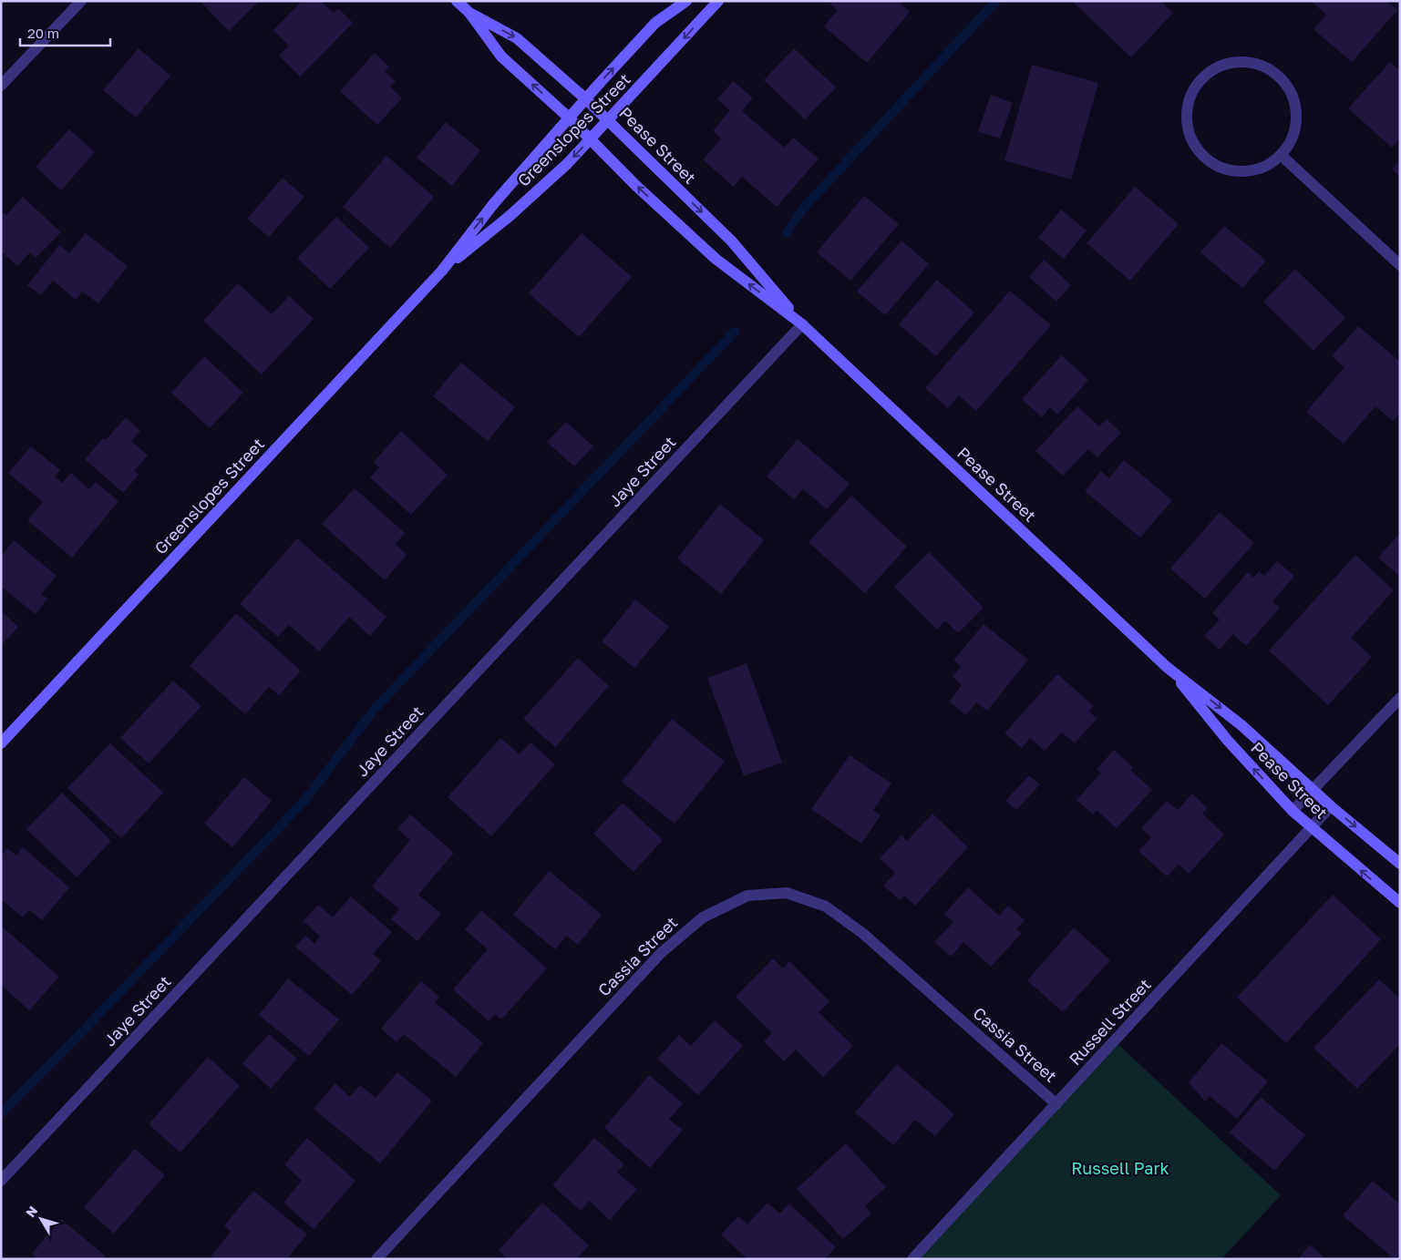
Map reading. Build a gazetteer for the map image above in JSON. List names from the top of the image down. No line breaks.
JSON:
{"streets":{"street":["Greenslopes Street","Pease Street","Jaye Street","Cassia Street","Russell Street"]},"crossings":[["Greenslopes Street","Pease Street"],["Pease Street","Jaye Street"],["Pease Street","Russell Street"],["Cassia Street","Russell Street"]],"parks":["Russell Park"],"scale_bar":"20 m","north":"top left"}
